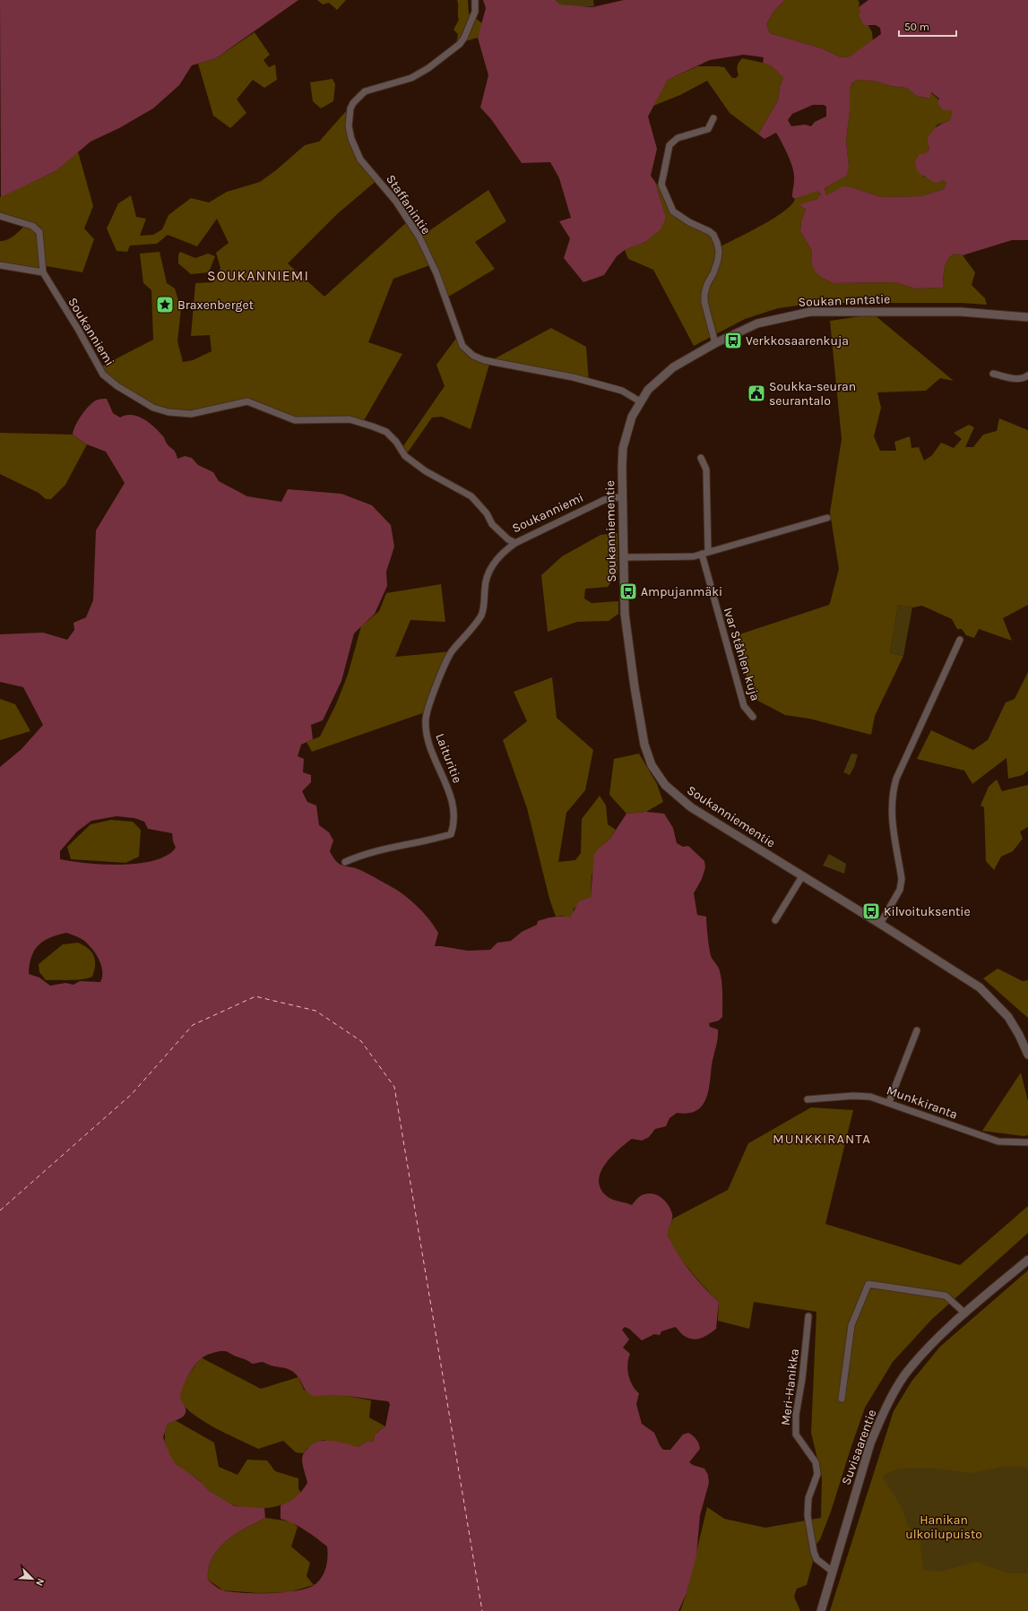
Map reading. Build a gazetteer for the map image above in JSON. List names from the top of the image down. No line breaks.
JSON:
{"streets":{"street":["Staffanintie","Soukan rantatie","Soukanniemi","Soukanniementie","Ivar Ståhlen kuja","Laituritie","Munkkiranta","Meri-Hanikka","Suvisaarentie"]},"crossings":[["Staffanintie","Soukan rantatie"],["Soukan rantatie","Soukanniementie"],["Soukanniemi","Soukanniementie"],["Soukanniemi","Laituritie"],["Meri-Hanikka","Suvisaarentie"]],"districts":["SOUKANNIEMI","MUNKKIRANTA"],"parks":["Hanikan ulkoilupuisto"],"places":{"place":["Braxenberget"],"bus stop":["Verkkosaarenkuja","Ampujanmäki","Kilvoituksentie"],"public building":["Soukka-seuran seurantalo"]},"scale_bar":"50 m","north":"bottom right"}
